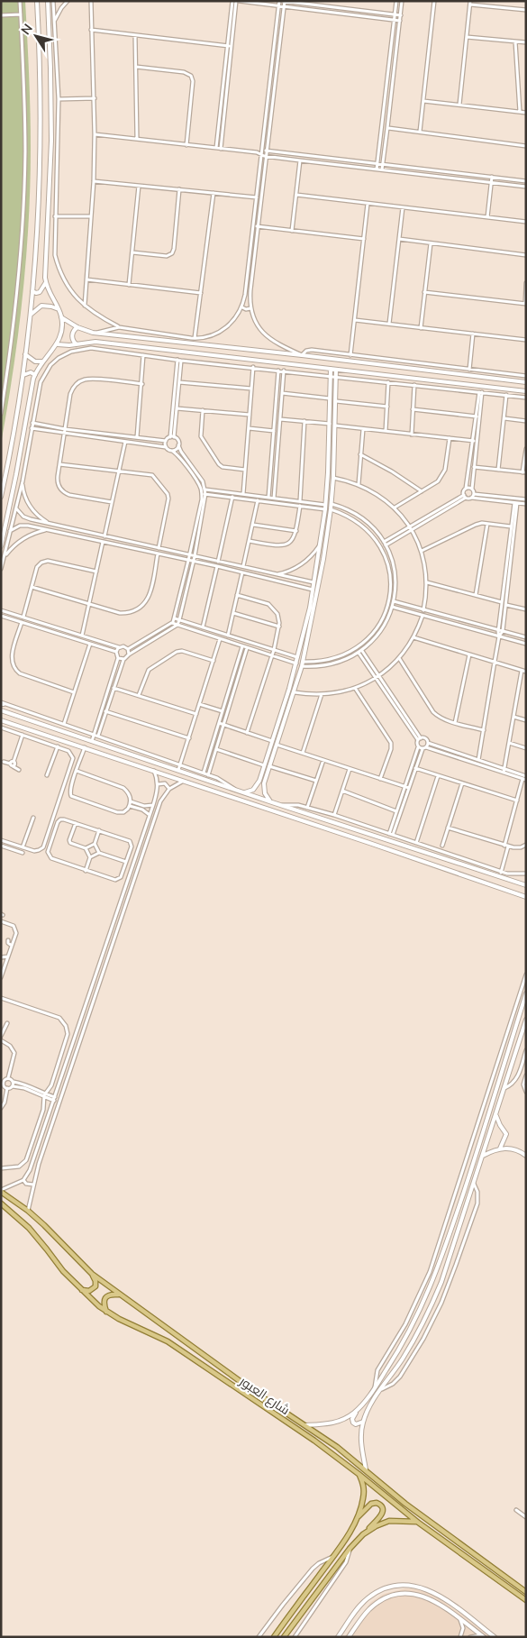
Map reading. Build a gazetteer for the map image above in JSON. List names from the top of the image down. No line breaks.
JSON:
{"streets":{"main road":["شارع العبور"]},"north":"top left"}
